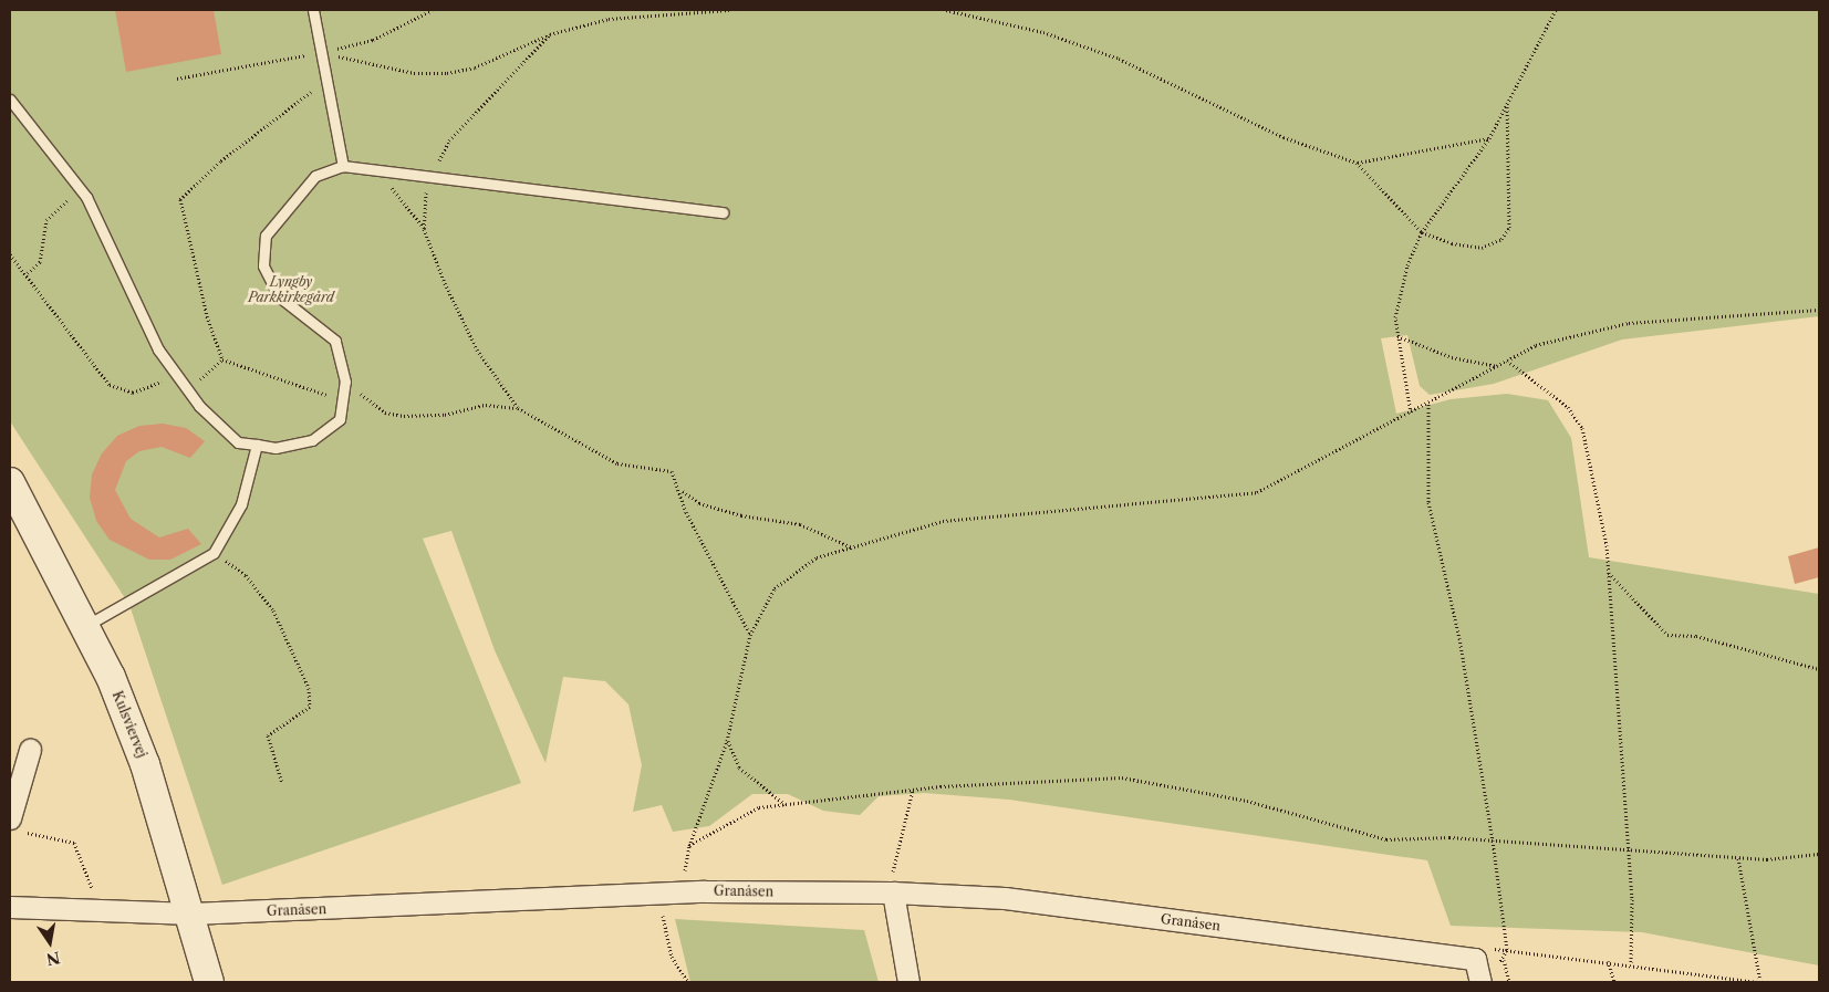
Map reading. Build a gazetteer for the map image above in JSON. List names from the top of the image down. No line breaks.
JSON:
{"streets":{"street":["Kulsviervej","Granåsen"]},"crossings":[["Kulsviervej","Granåsen"]],"parks":["Lyngby Parkkirkegård"],"north":"bottom"}
